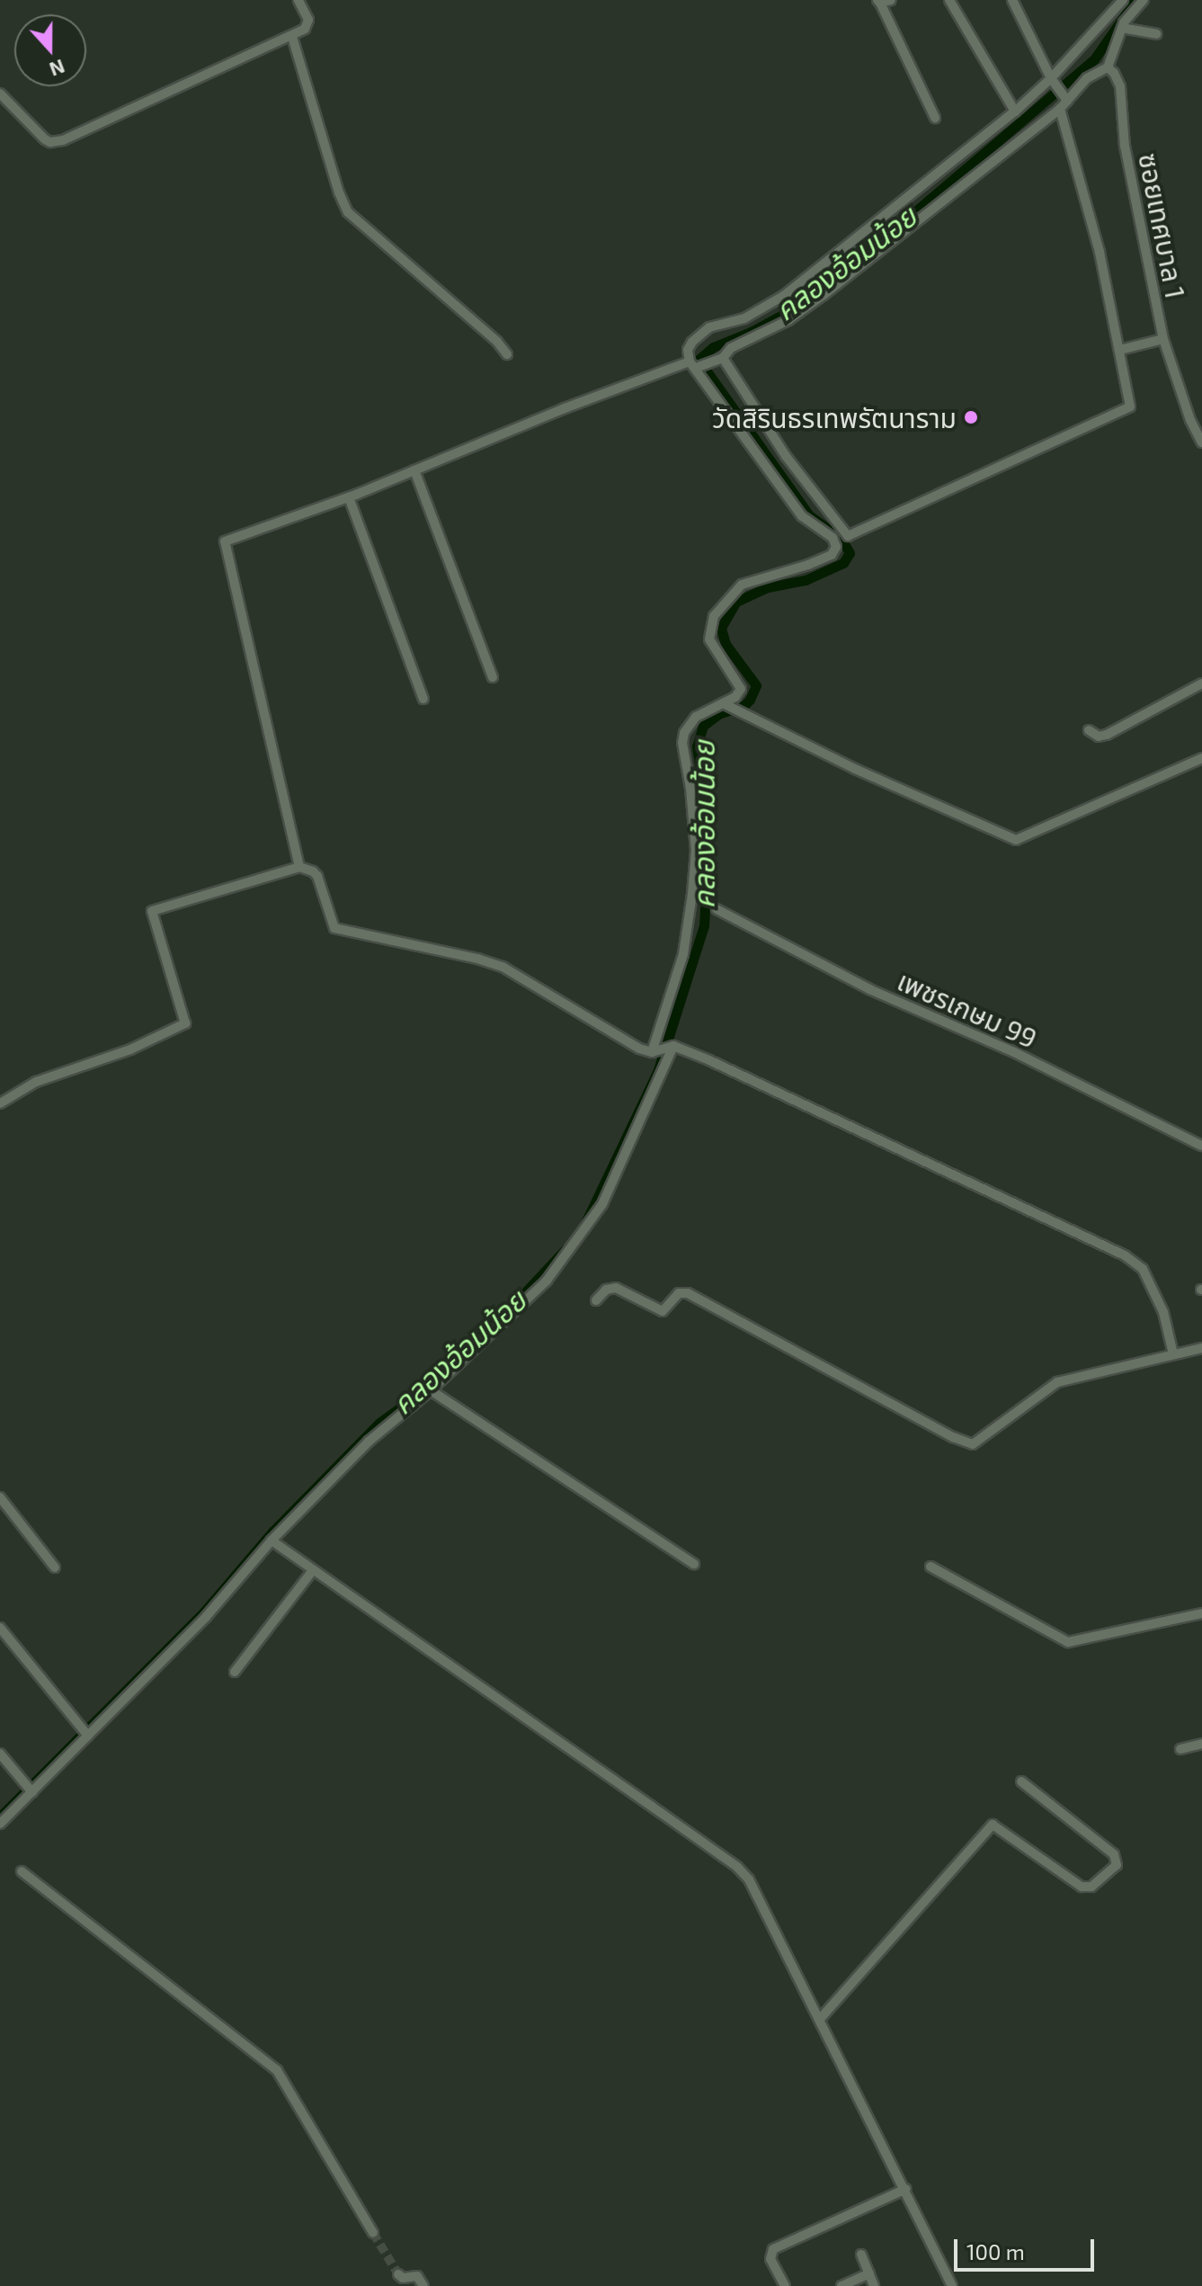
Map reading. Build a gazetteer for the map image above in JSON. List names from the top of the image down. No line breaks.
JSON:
{"streets":{"street":["ซอยเทศบาล 1","เพชรเกษม 99"]},"water":["คลองอ้อมน้อย"],"places":["วัดสิรินธรเทพรัตนาราม"],"scale_bar":"100 m","north":"bottom"}
